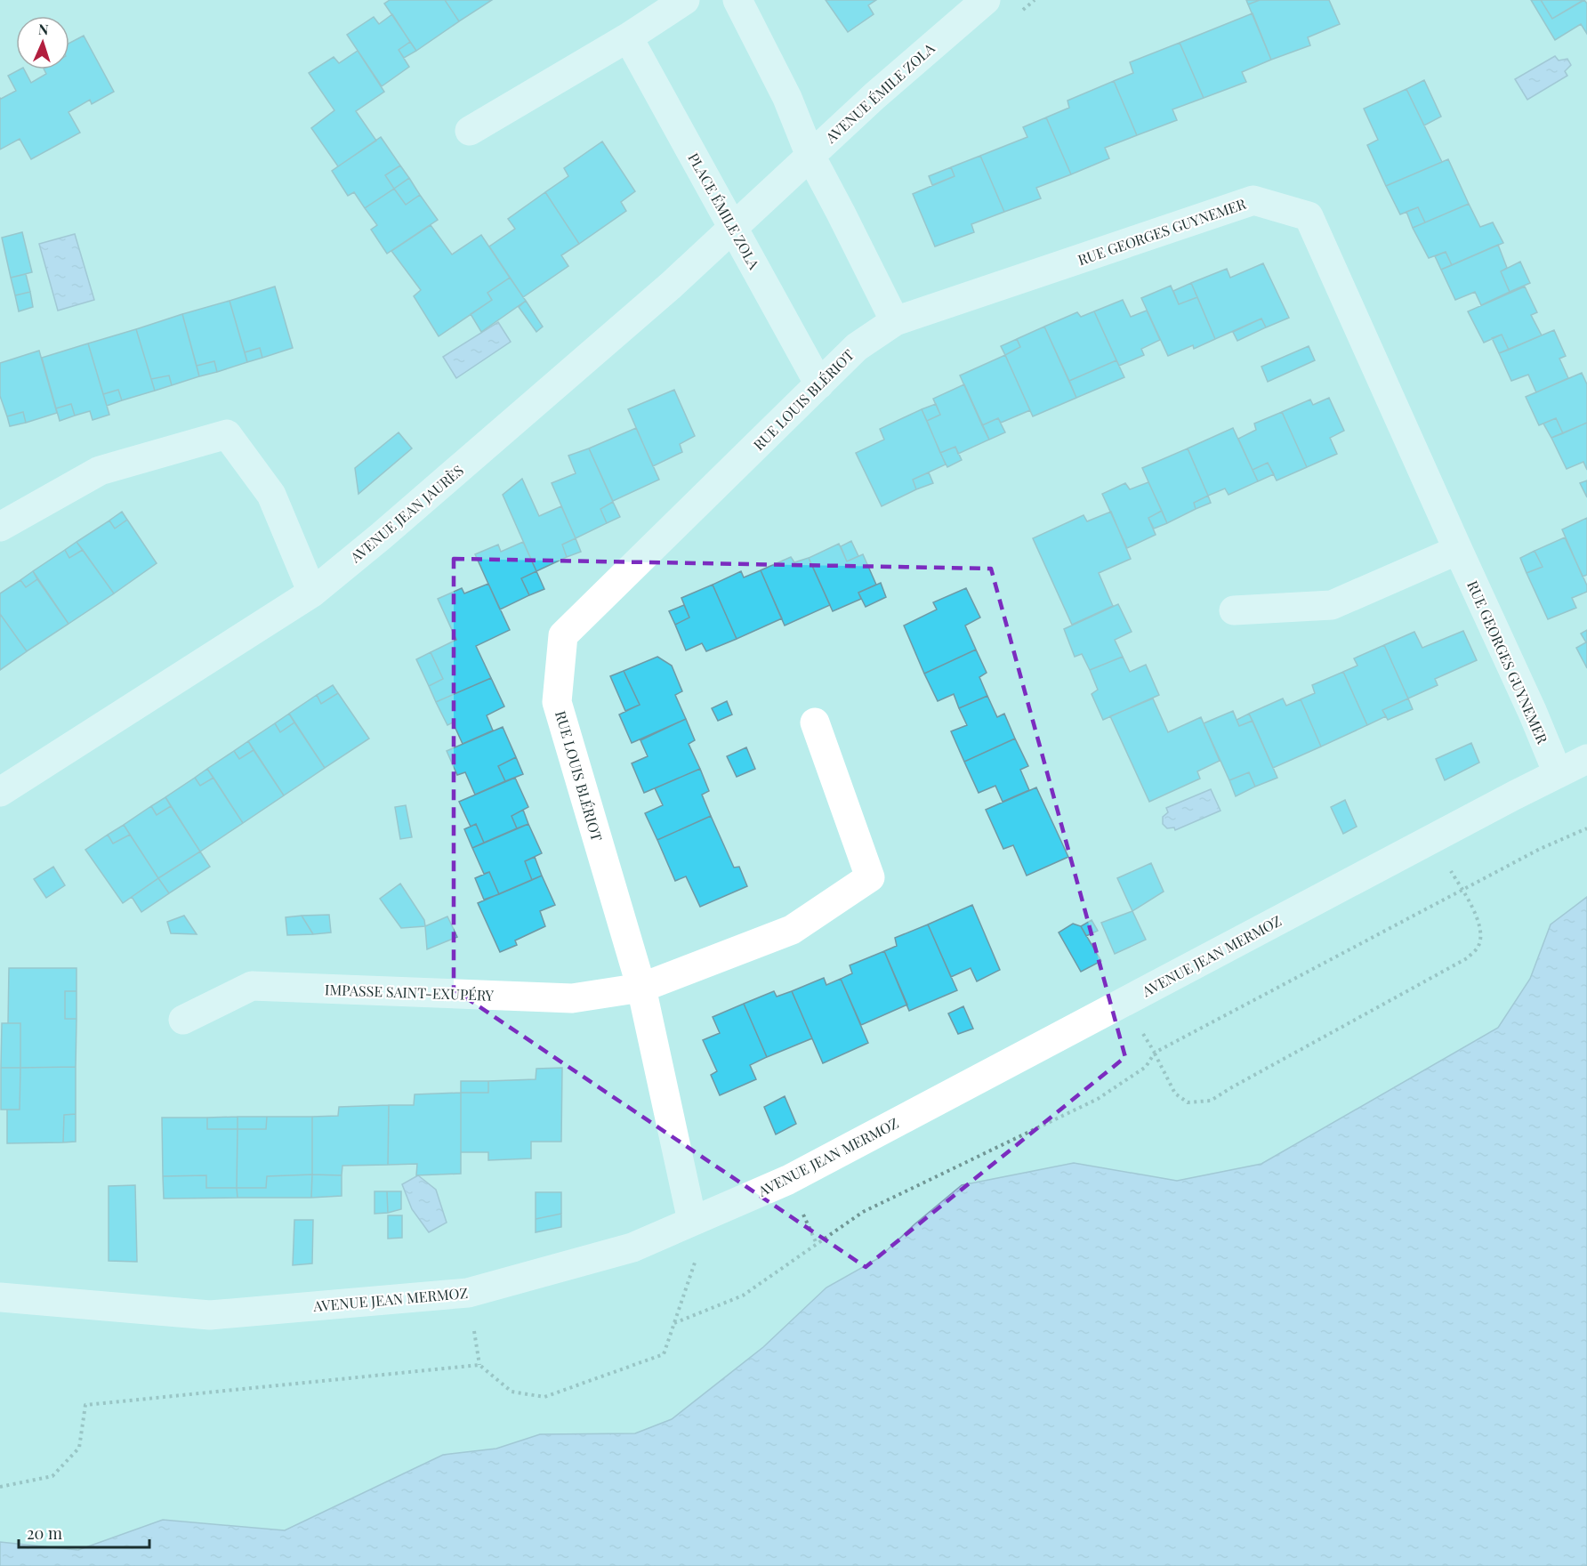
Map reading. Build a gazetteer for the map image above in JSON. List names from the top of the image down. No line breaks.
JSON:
{"streets":{"street":["AVENUE ÉMILE ZOLA","PLACE ÉMILE ZOLA","RUE GEORGES GUYNEMER","RUE LOUIS BLÉRIOT","AVENUE JEAN JAURÈS","AVENUE JEAN MERMOZ","IMPASSE SAINT-EXUPÉRY"]},"crossings":[["AVENUE ÉMILE ZOLA","AVENUE JEAN JAURÈS"],["PLACE ÉMILE ZOLA","RUE LOUIS BLÉRIOT"],["PLACE ÉMILE ZOLA","AVENUE JEAN JAURÈS"],["RUE GEORGES GUYNEMER","RUE LOUIS BLÉRIOT"],["RUE GEORGES GUYNEMER","AVENUE JEAN MERMOZ"],["RUE LOUIS BLÉRIOT","AVENUE JEAN MERMOZ"],["RUE LOUIS BLÉRIOT","IMPASSE SAINT-EXUPÉRY"]],"scale_bar":"20 m","north":"top"}
